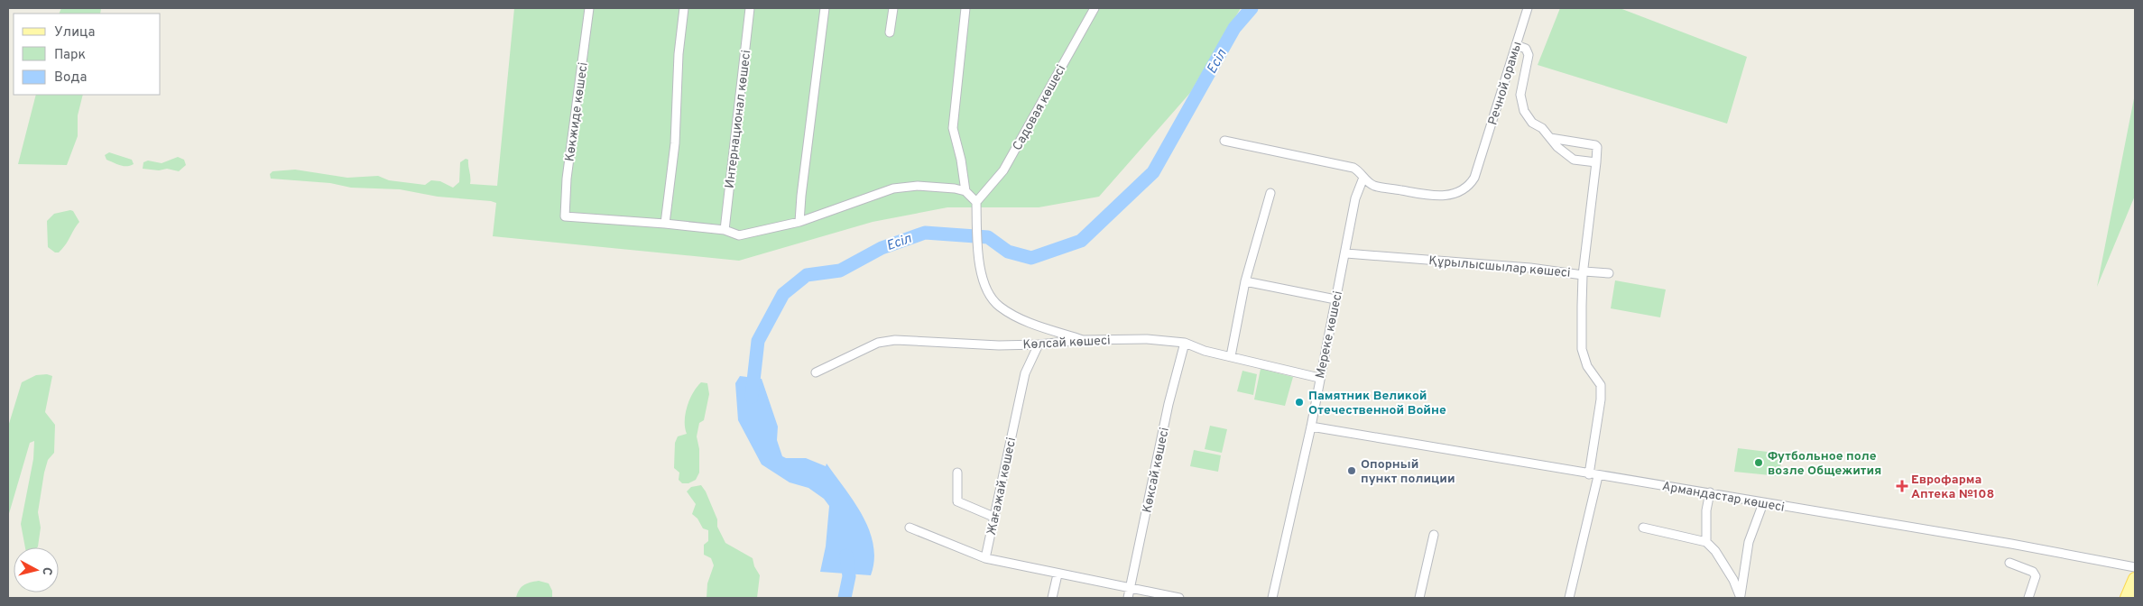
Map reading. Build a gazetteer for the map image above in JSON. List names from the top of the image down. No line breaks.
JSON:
{"streets":{"street":["Речной орамы","Садовая көшесі","Көкжиде көшесі","Интернационал көшесі","Құрылысшылар көшесі","Мереке көшесі","Көлсай көшесі","Көксай көшесі","Жағажай көшесі","Армандастар көшесі"]},"crossings":[["Речной орамы","Мереке көшесі"],["Құрылысшылар көшесі","Мереке көшесі"],["Құрылысшылар көшесі","Армандастар көшесі"],["Мереке көшесі","Көлсай көшесі"],["Мереке көшесі","Армандастар көшесі"],["Көлсай көшесі","Көксай көшесі"],["Көлсай көшесі","Жағажай көшесі"]],"water":["Есіл"],"places":{"other":["Памятник Великой Отечественной Войне","Футбольное поле возле Общежития","Опорный пункт полиции"],"health":["Еврофарма Аптека №108"]},"legend":["Улица","Парк","Вода"],"north":"right"}
